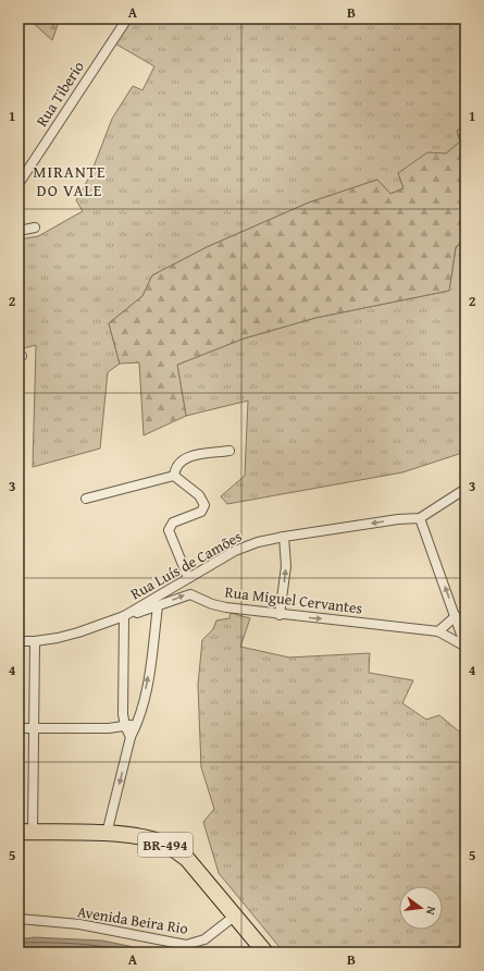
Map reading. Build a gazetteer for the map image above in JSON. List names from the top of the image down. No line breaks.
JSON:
{"streets":{"highway":["BR-494"],"street":["Rua Tiberio","Rua Luís de Camões","Rua Miguel Cervantes","Avenida Beira Rio"]},"crossings":[["Rua Luís de Camões","Rua Miguel Cervantes"],["BR-494","Avenida Beira Rio"]],"one_way":["Rua Miguel Cervantes"],"districts":["MIRANTE DO VALE"],"north":"right","grid":{"columns":["A","B"],"rows":["1","2","3","4","5"]}}
